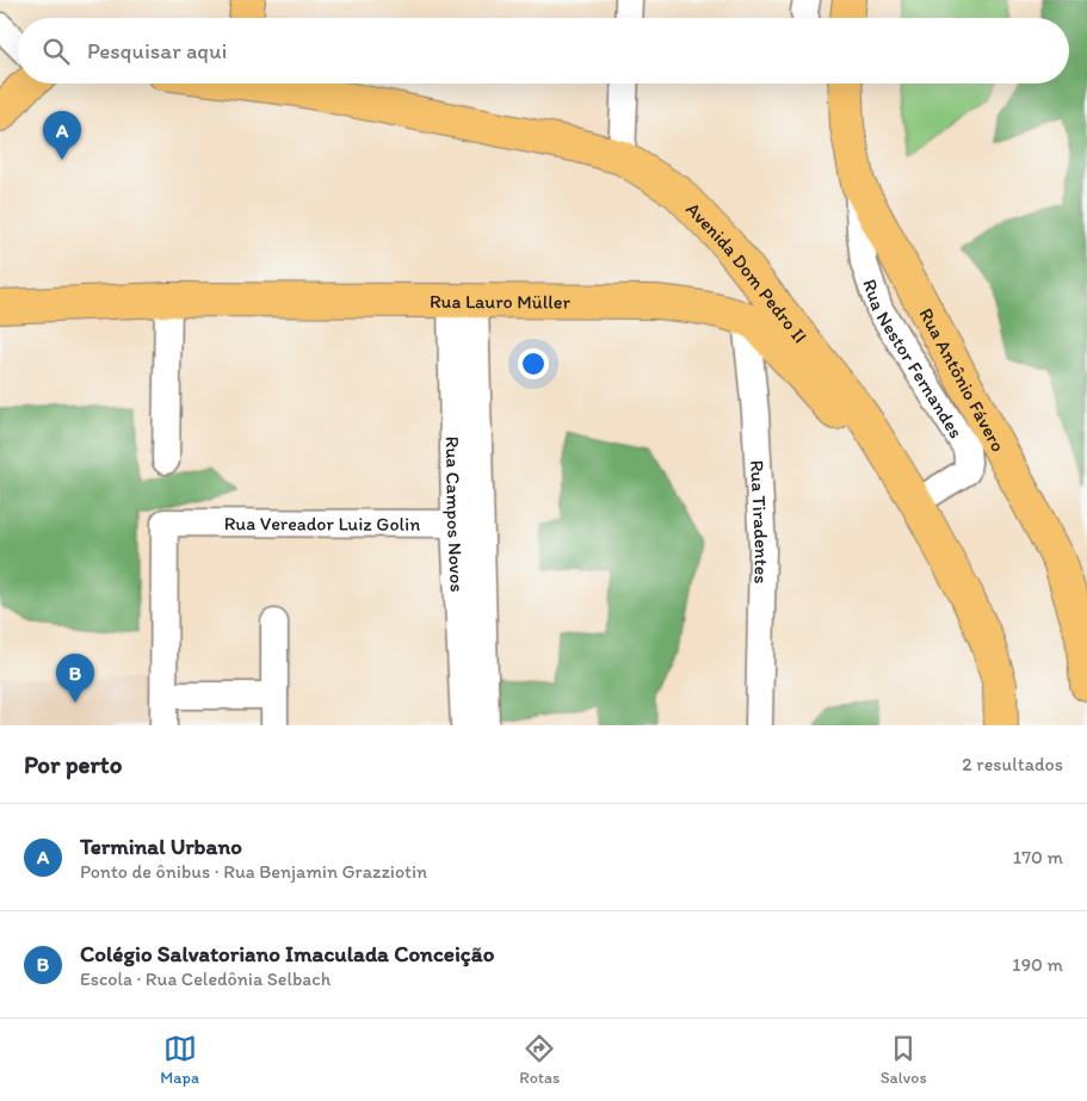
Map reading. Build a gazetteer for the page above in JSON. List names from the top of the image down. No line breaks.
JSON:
{"streets":{"main road":["Avenida Dom Pedro II","Rua Lauro Müller","Rua Antônio Fávero"],"street":["Rua Nestor Fernandes","Rua Campos Novos","Rua Tiradentes","Rua Vereador Luiz Golin"]},"crossings":[["Avenida Dom Pedro II","Rua Lauro Müller"],["Avenida Dom Pedro II","Rua Nestor Fernandes"],["Rua Lauro Müller","Rua Nestor Fernandes"],["Rua Lauro Müller","Rua Campos Novos"],["Rua Lauro Müller","Rua Tiradentes"],["Rua Nestor Fernandes","Rua Antônio Fávero"],["Rua Campos Novos","Rua Vereador Luiz Golin"]],"page":{"search":"Pesquisar aqui","pins":["A","B"],"heading":["Por perto","2 resultados"],"list":[{"mark":"A","name":"Terminal Urbano","note":"Ponto de ônibus · Rua Benjamin Grazziotin","value":"170 m"},{"mark":"B","name":"Colégio Salvatoriano Imaculada Conceição","note":"Escola · Rua Celedônia Selbach","value":"190 m"}],"nav":["Mapa","Rotas","Salvos"]}}
